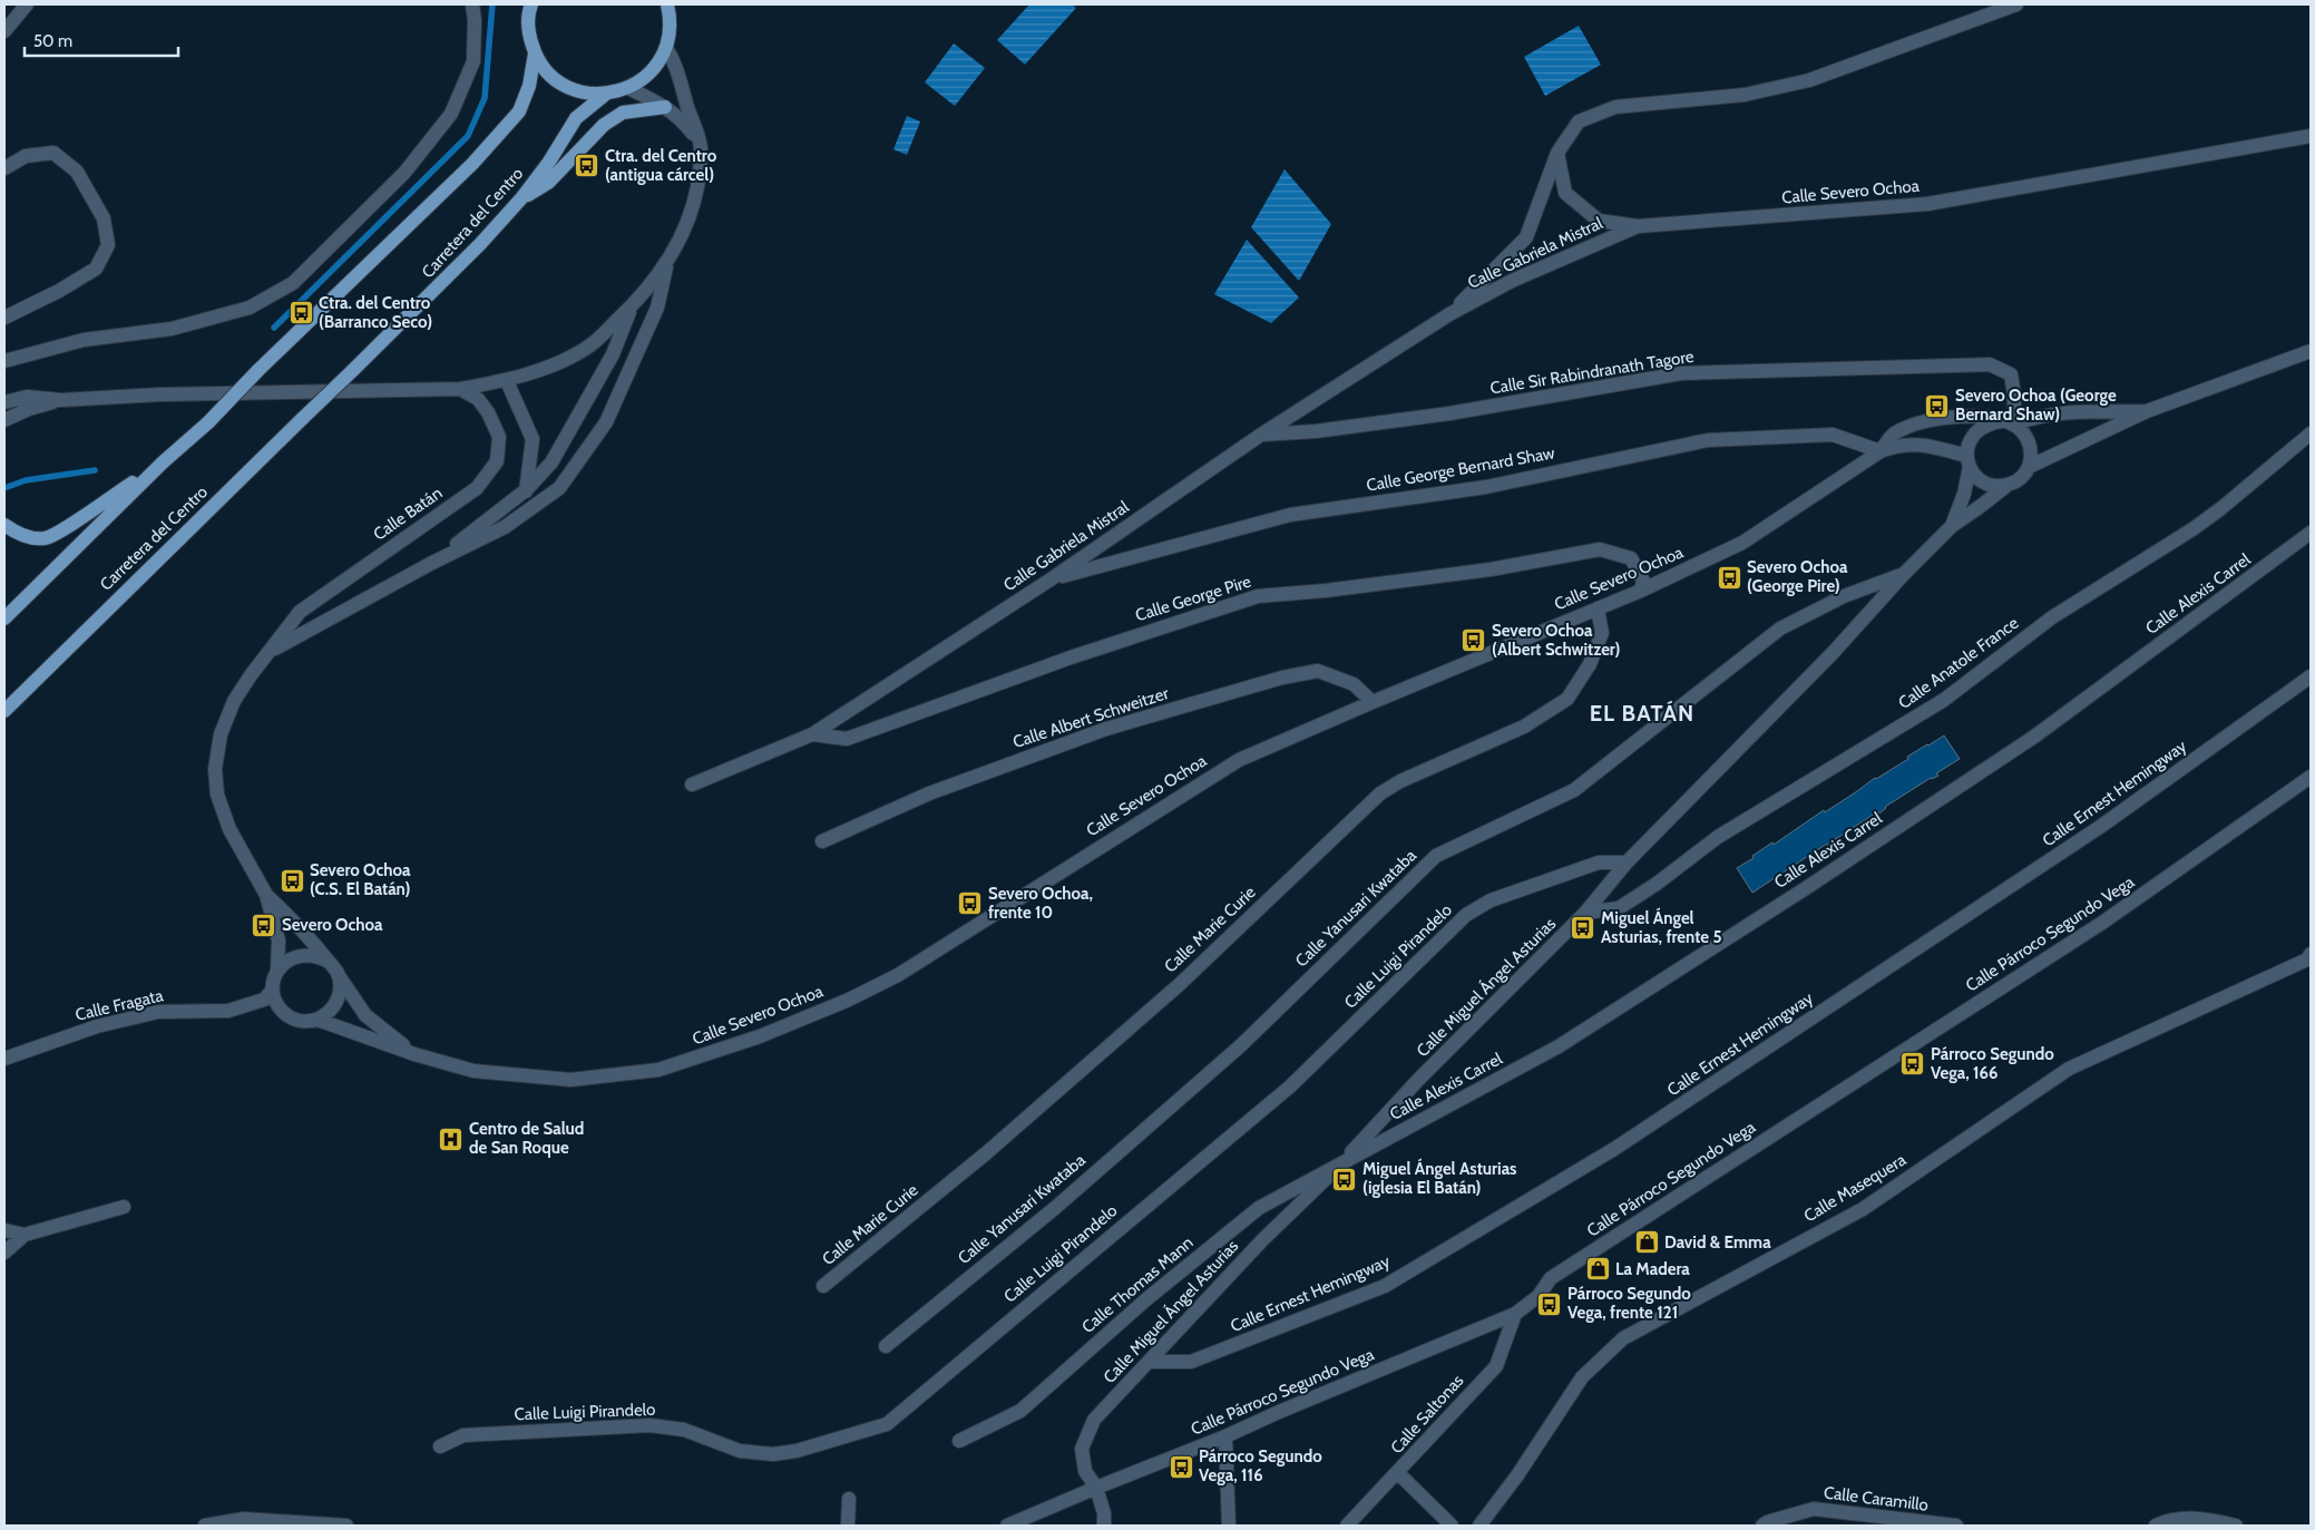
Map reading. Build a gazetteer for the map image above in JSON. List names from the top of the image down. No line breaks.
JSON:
{"streets":{"main road":["Carretera del Centro"],"street":["Calle Severo Ochoa","Calle Gabriela Mistral","Calle Sir Rabindranath Tagore","Calle George Bernard Shaw","Calle Batán","Calle Alexis Carrel","Calle George Pire","Calle Anatole France","Calle Albert Schweitzer","Calle Ernest Hemingway","Calle Yanusari Kwataba","Calle Marie Curie","Calle Párroco Segundo Vega","Calle Luigi Pirandelo","Calle Miguel Ángel Asturias","Calle Fragata","Calle Masequera","Calle Thomas Mann","Calle Saltonas","Calle Caramillo"]},"crossings":[["Calle Severo Ochoa","Calle Gabriela Mistral"],["Calle Severo Ochoa","Calle George Bernard Shaw"],["Calle Severo Ochoa","Calle Batán"],["Calle Severo Ochoa","Calle George Pire"],["Calle Severo Ochoa","Calle Albert Schweitzer"],["Calle Severo Ochoa","Calle Marie Curie"],["Calle Severo Ochoa","Calle Fragata"],["Calle Gabriela Mistral","Calle Sir Rabindranath Tagore"],["Calle Gabriela Mistral","Calle George Bernard Shaw"],["Calle Gabriela Mistral","Calle George Pire"],["Calle Sir Rabindranath Tagore","Calle Miguel Ángel Asturias"],["Calle Batán","Calle Fragata"],["Calle Alexis Carrel","Calle Miguel Ángel Asturias"],["Calle Alexis Carrel","Calle Thomas Mann"],["Calle Anatole France","Calle Miguel Ángel Asturias"],["Calle Ernest Hemingway","Calle Miguel Ángel Asturias"],["Calle Yanusari Kwataba","Calle Miguel Ángel Asturias"],["Calle Párroco Segundo Vega","Calle Miguel Ángel Asturias"],["Calle Párroco Segundo Vega","Calle Saltonas"],["Calle Luigi Pirandelo","Calle Miguel Ángel Asturias"],["Calle Miguel Ángel Asturias","Calle Thomas Mann"]],"districts":["EL BATÁN"],"places":{"bus stop":["Ctra. del Centro (antigua cárcel)","Ctra. del Centro (Barranco Seco)","Severo Ochoa (George Bernard Shaw)","Severo Ochoa (George Pire)","Severo Ochoa (Albert Schwitzer)","Severo Ochoa (C.S. El Batán)","Severo Ochoa, frente 10","Severo Ochoa","Miguel Ángel Asturias, frente 5","Párroco Segundo Vega, 166","Miguel Ángel Asturias (iglesia El Batán)","Párroco Segundo Vega, frente 121","Párroco Segundo Vega, 116"],"hospital":["Centro de Salud de San Roque"],"shop":["David & Emma","La Madera"]},"scale_bar":"50 m"}
